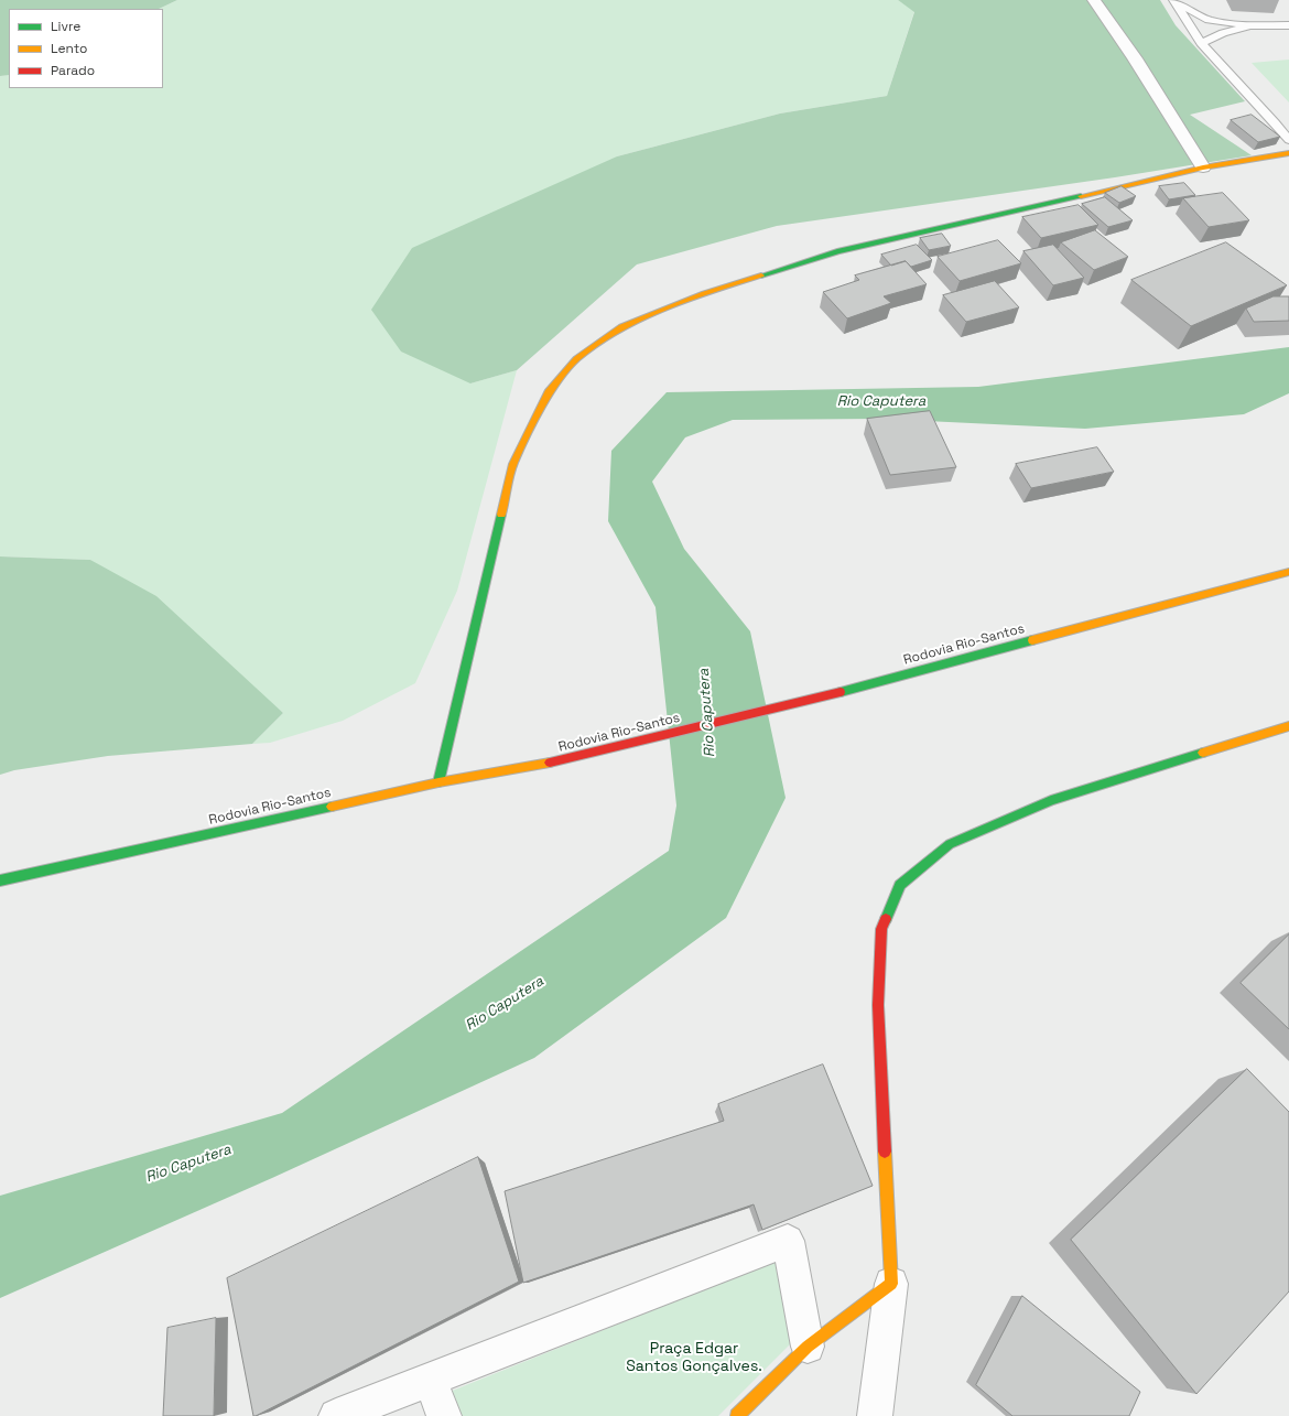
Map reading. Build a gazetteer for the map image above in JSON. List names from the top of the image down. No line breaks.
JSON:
{"streets":{"main road":["Rodovia Rio-Santos"]},"water":["Rio Caputera"],"parks":["Praça Edgar Santos Gonçalves."],"legend":["Livre","Lento","Parado"]}
